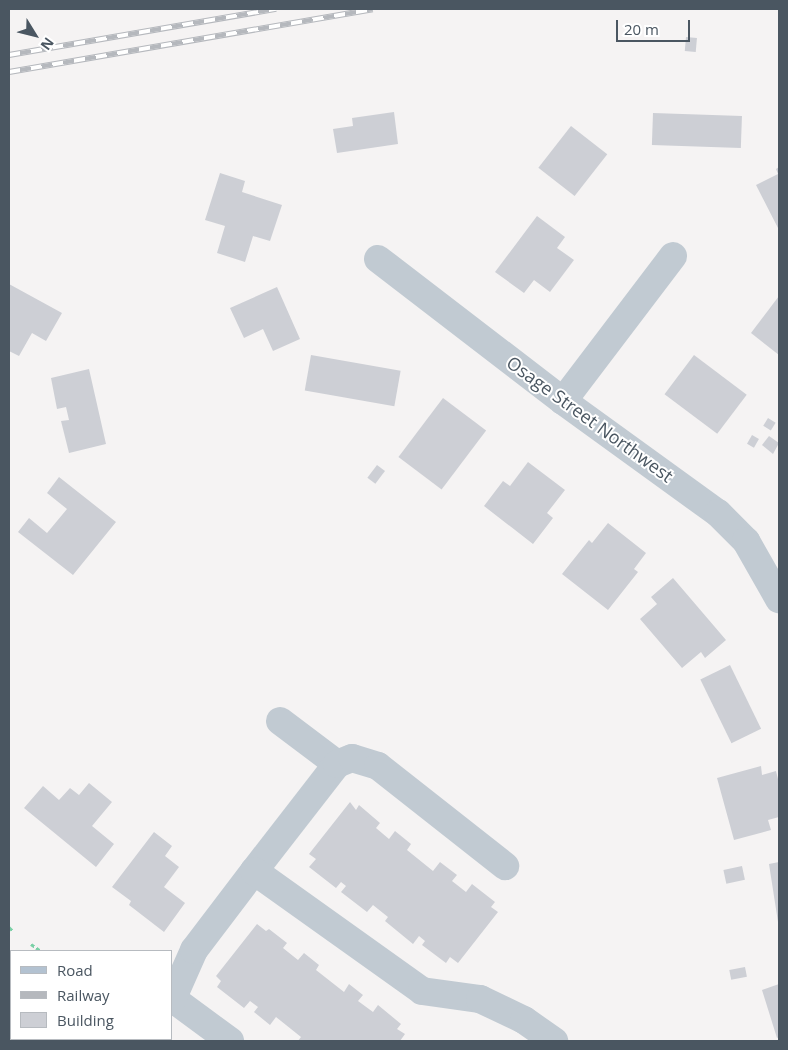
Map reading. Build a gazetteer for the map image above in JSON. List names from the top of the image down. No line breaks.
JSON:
{"streets":{"street":["Osage Street Northwest"]},"legend":["Road","Railway","Building"],"scale_bar":"20 m","north":"bottom right"}
